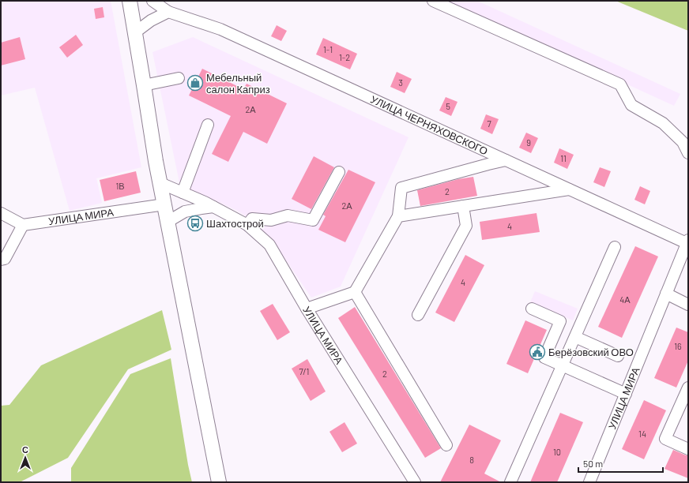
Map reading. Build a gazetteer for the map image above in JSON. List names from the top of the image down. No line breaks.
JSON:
{"streets":{"street":["УЛИЦА ЧЕРНЯХОВСКОГО","УЛИЦА МИРА"]},"crossings":[["УЛИЦА ЧЕРНЯХОВСКОГО","УЛИЦА МИРА"]],"places":{"shop":["Мебельный салон Каприз"],"bus stop":["Шахтострой"],"public building":["Берёзовский ОВО"]},"house_numbers":["1-1","1-2","3","5","2А","7","9","11","1В","2","2А","4","4","4А","16","7/1","2","14","10","8"],"scale_bar":"50 m","north":"top"}
